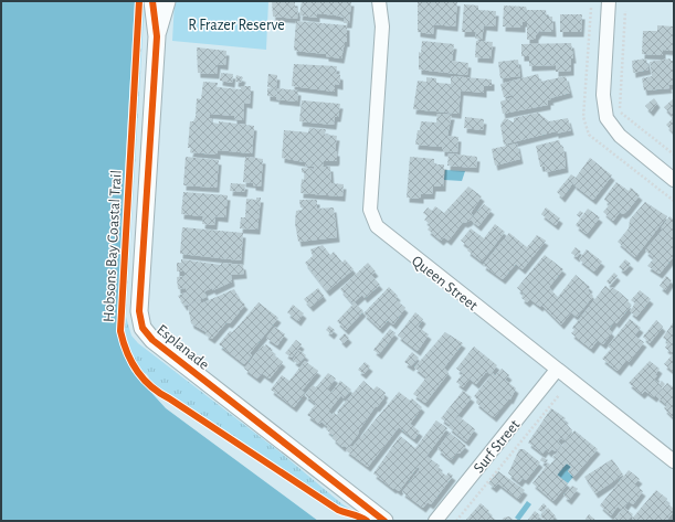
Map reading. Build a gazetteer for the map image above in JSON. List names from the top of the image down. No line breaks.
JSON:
{"streets":{"street":["Queen Street","Esplanade","Surf Street"],"cycle path":["Hobsons Bay Coastal Trail"]},"crossings":[["Queen Street","Surf Street"]],"parks":["R Frazer Reserve"]}
